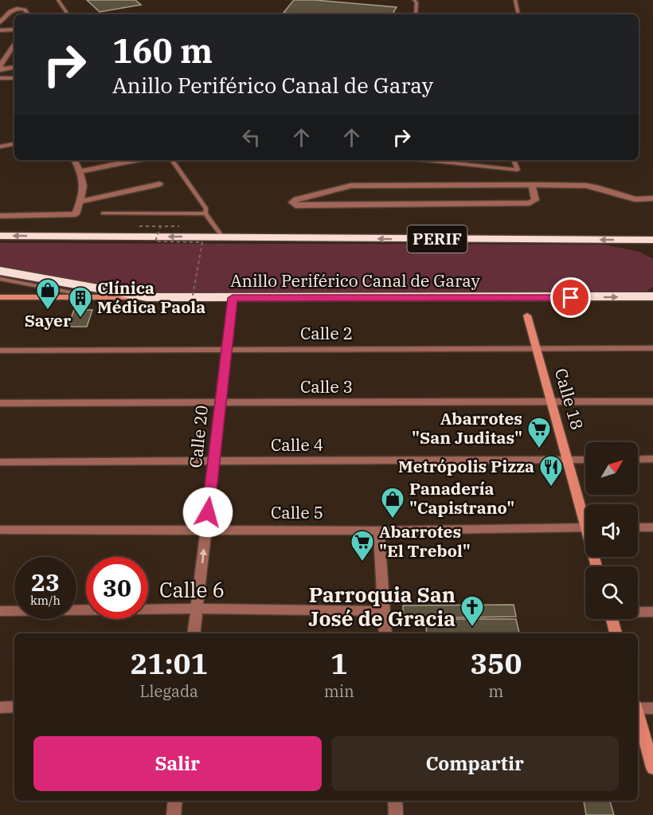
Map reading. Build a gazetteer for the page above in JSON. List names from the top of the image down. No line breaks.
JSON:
{"streets":{"highway":["PERIF","Anillo Periférico Canal de Garay"],"street":["Calle 2","Calle 3","Calle 18","Calle 20","Calle 4","Calle 5","Calle 6"]},"crossings":[["Anillo Periférico Canal de Garay","Calle 20"],["Calle 2","Calle 18"],["Calle 2","Calle 20"],["Calle 3","Calle 18"],["Calle 3","Calle 20"],["Calle 18","Calle 4"],["Calle 20","Calle 4"],["Calle 20","Calle 5"],["Calle 20","Calle 6"]],"one_way":["Anillo Periférico Canal de Garay"],"places":{"shop":["Sayer","Panadería \"Capistrano\""],"building":["Clínica Médica Paola"],"supermarket":["Abarrotes \"San Juditas\"","Abarrotes \"El Trebol\""],"restaurant":["Metrópolis Pizza"],"church":["Parroquia San José de Gracia"]},"north":"top right","page":{"turn":["160 m","Anillo Periférico Canal de Garay"],"speed":"23 km/h","limit":"30","eta":["21:01","Llegada","1","min","350","m"],"buttons":["Salir","Compartir"]}}
